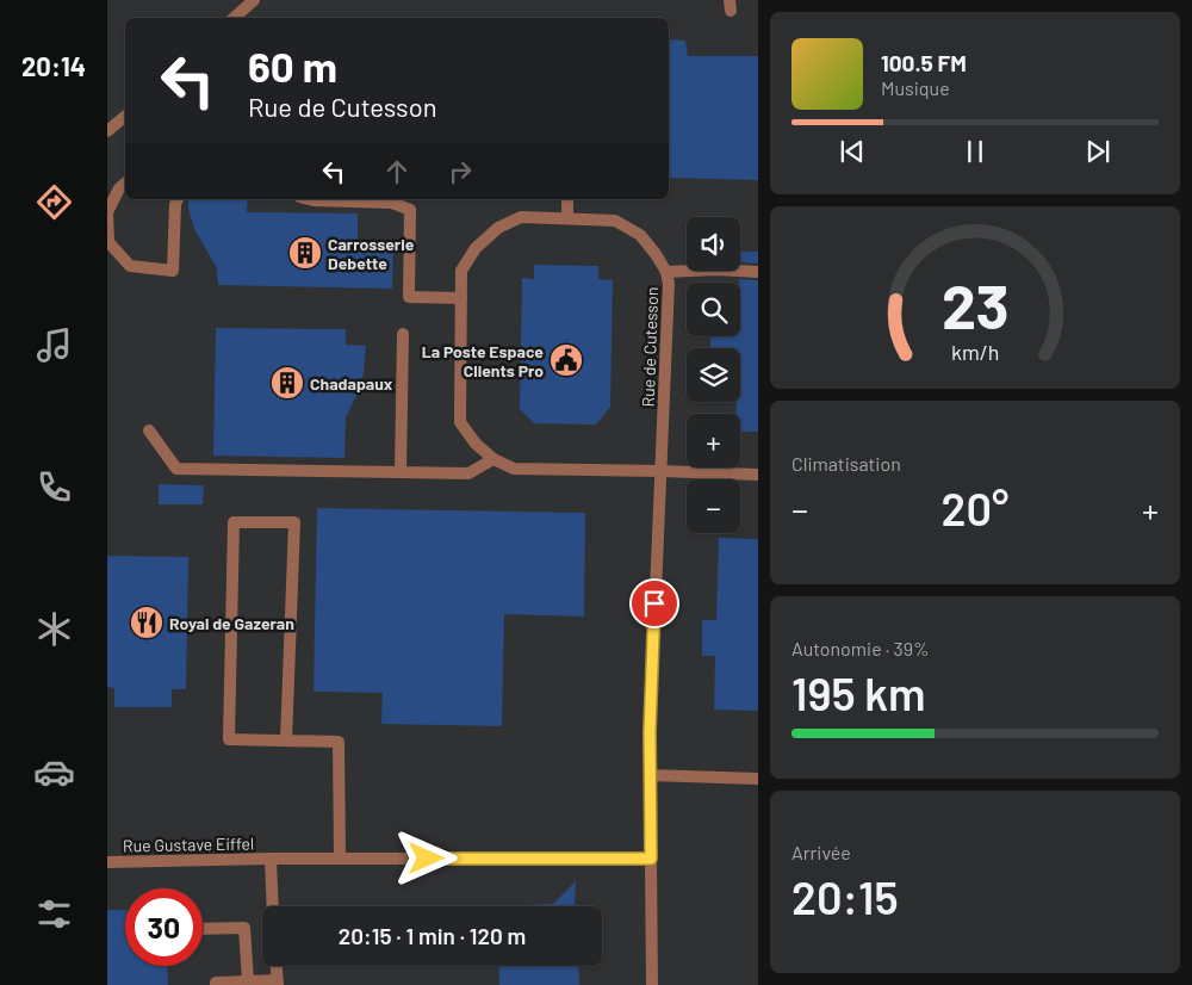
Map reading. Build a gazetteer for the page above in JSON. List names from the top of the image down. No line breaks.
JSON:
{"streets":{"street":["Rue de Cutesson","Rue Gustave Eiffel"]},"crossings":[["Rue de Cutesson","Rue Gustave Eiffel"]],"places":{"building":["Carrosserie Debette","Chadapaux"],"public building":["La Poste Espace Clients Pro"],"restaurant":["Royal de Gazeran"]},"page":{"tabs":"20:14","turn":["60 m","Rue de Cutesson"],"song":["100.5 FM","Musique"],"map_buttons":["+","−"],"tile":["Climatisation",["Autonomie · 39%","195 km"],["Arrivée","20:15"]],"heat":["−","20°","+"],"limit":"30","trip":"20:15 · 1 min · 120 m","gauge":["23","km/h"]}}
